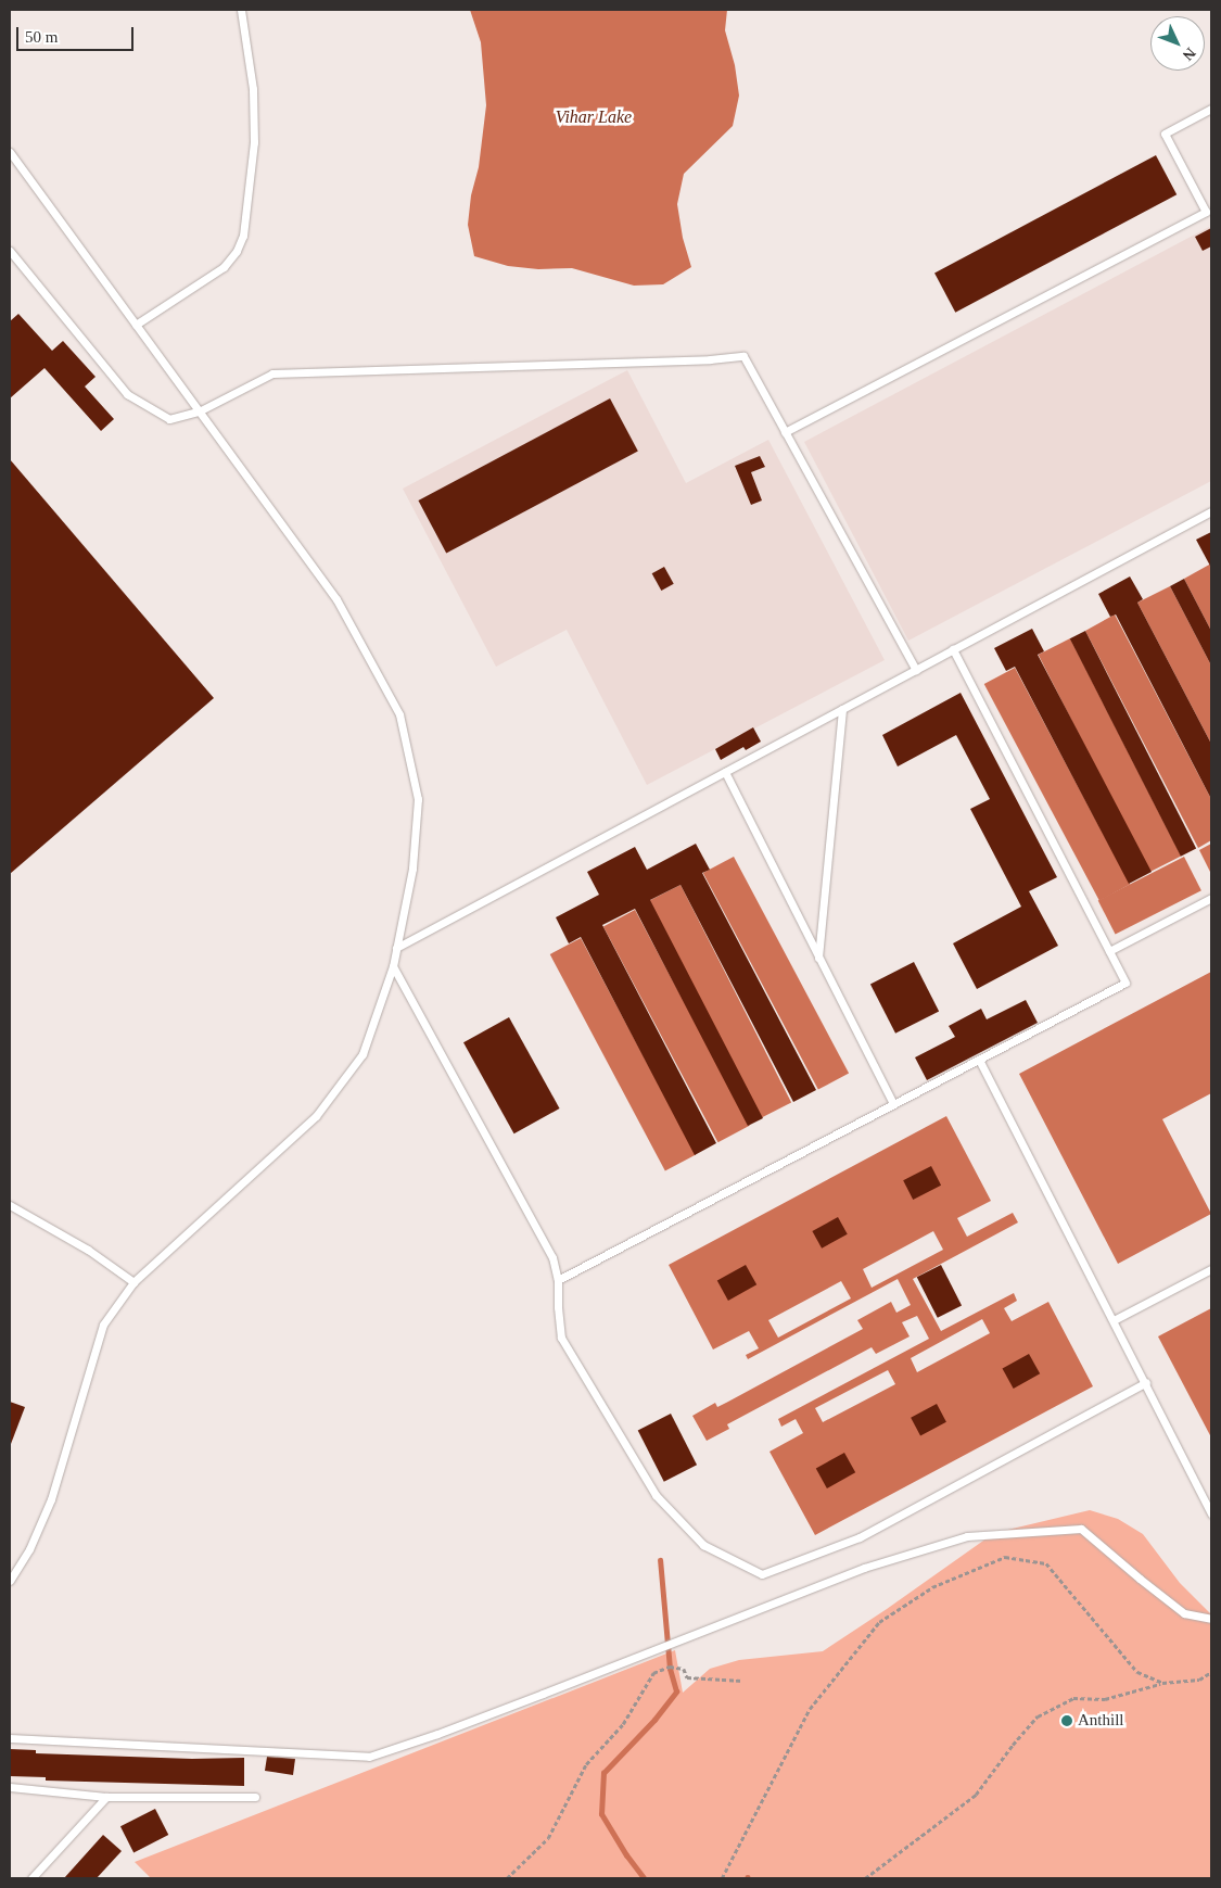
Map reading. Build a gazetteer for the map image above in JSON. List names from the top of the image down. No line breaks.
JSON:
{"water":["Vihar Lake"],"places":["Anthill"],"scale_bar":"50 m","north":"bottom right"}
